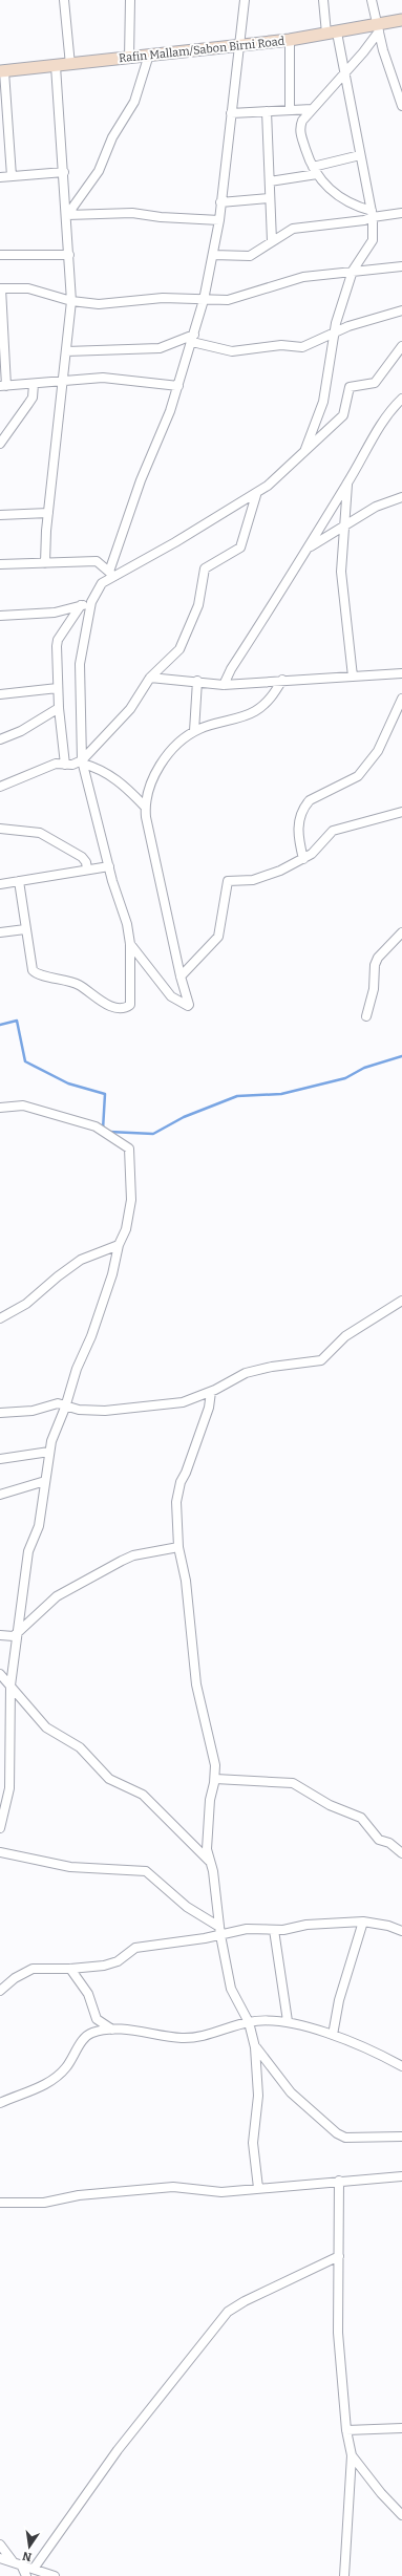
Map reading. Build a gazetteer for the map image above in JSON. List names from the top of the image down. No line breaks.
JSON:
{"streets":{"street":["Rafin Mallam/Sabon Birni Road"]},"north":"bottom"}
